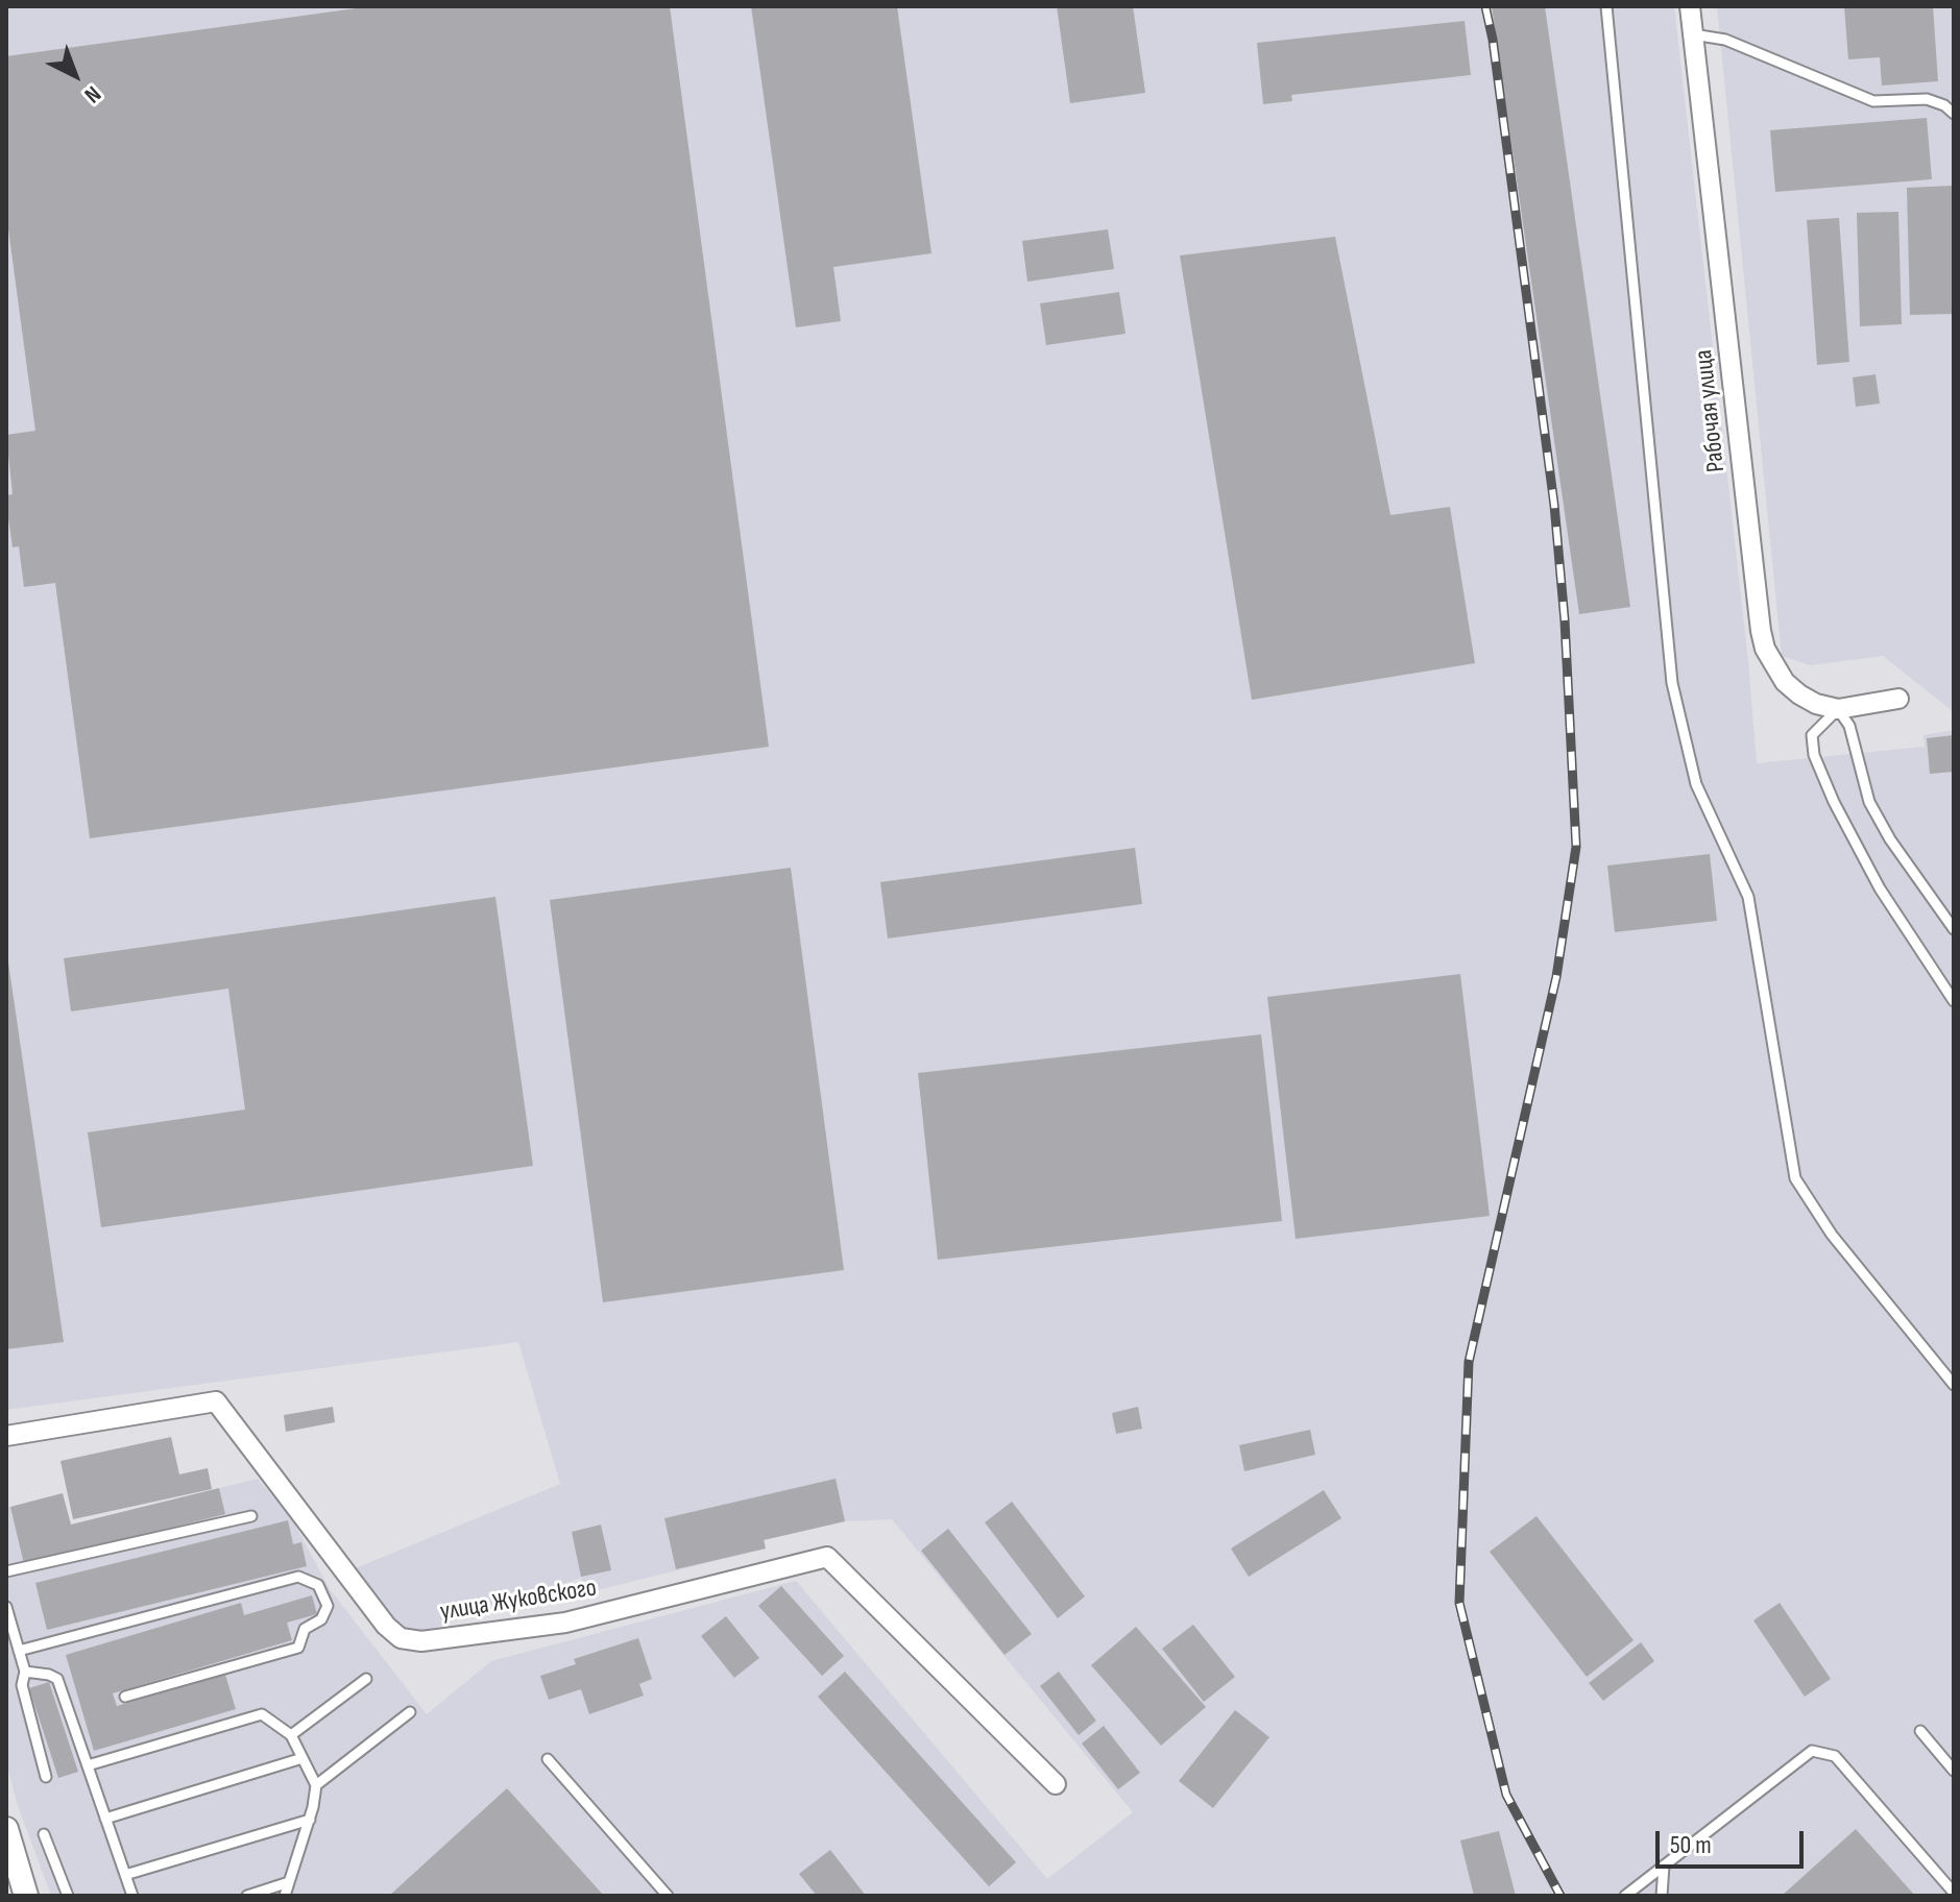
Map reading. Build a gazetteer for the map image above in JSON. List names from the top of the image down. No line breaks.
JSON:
{"streets":{"street":["Рабочая улица","улица Жуковского"]},"scale_bar":"50 m","north":"bottom right"}
